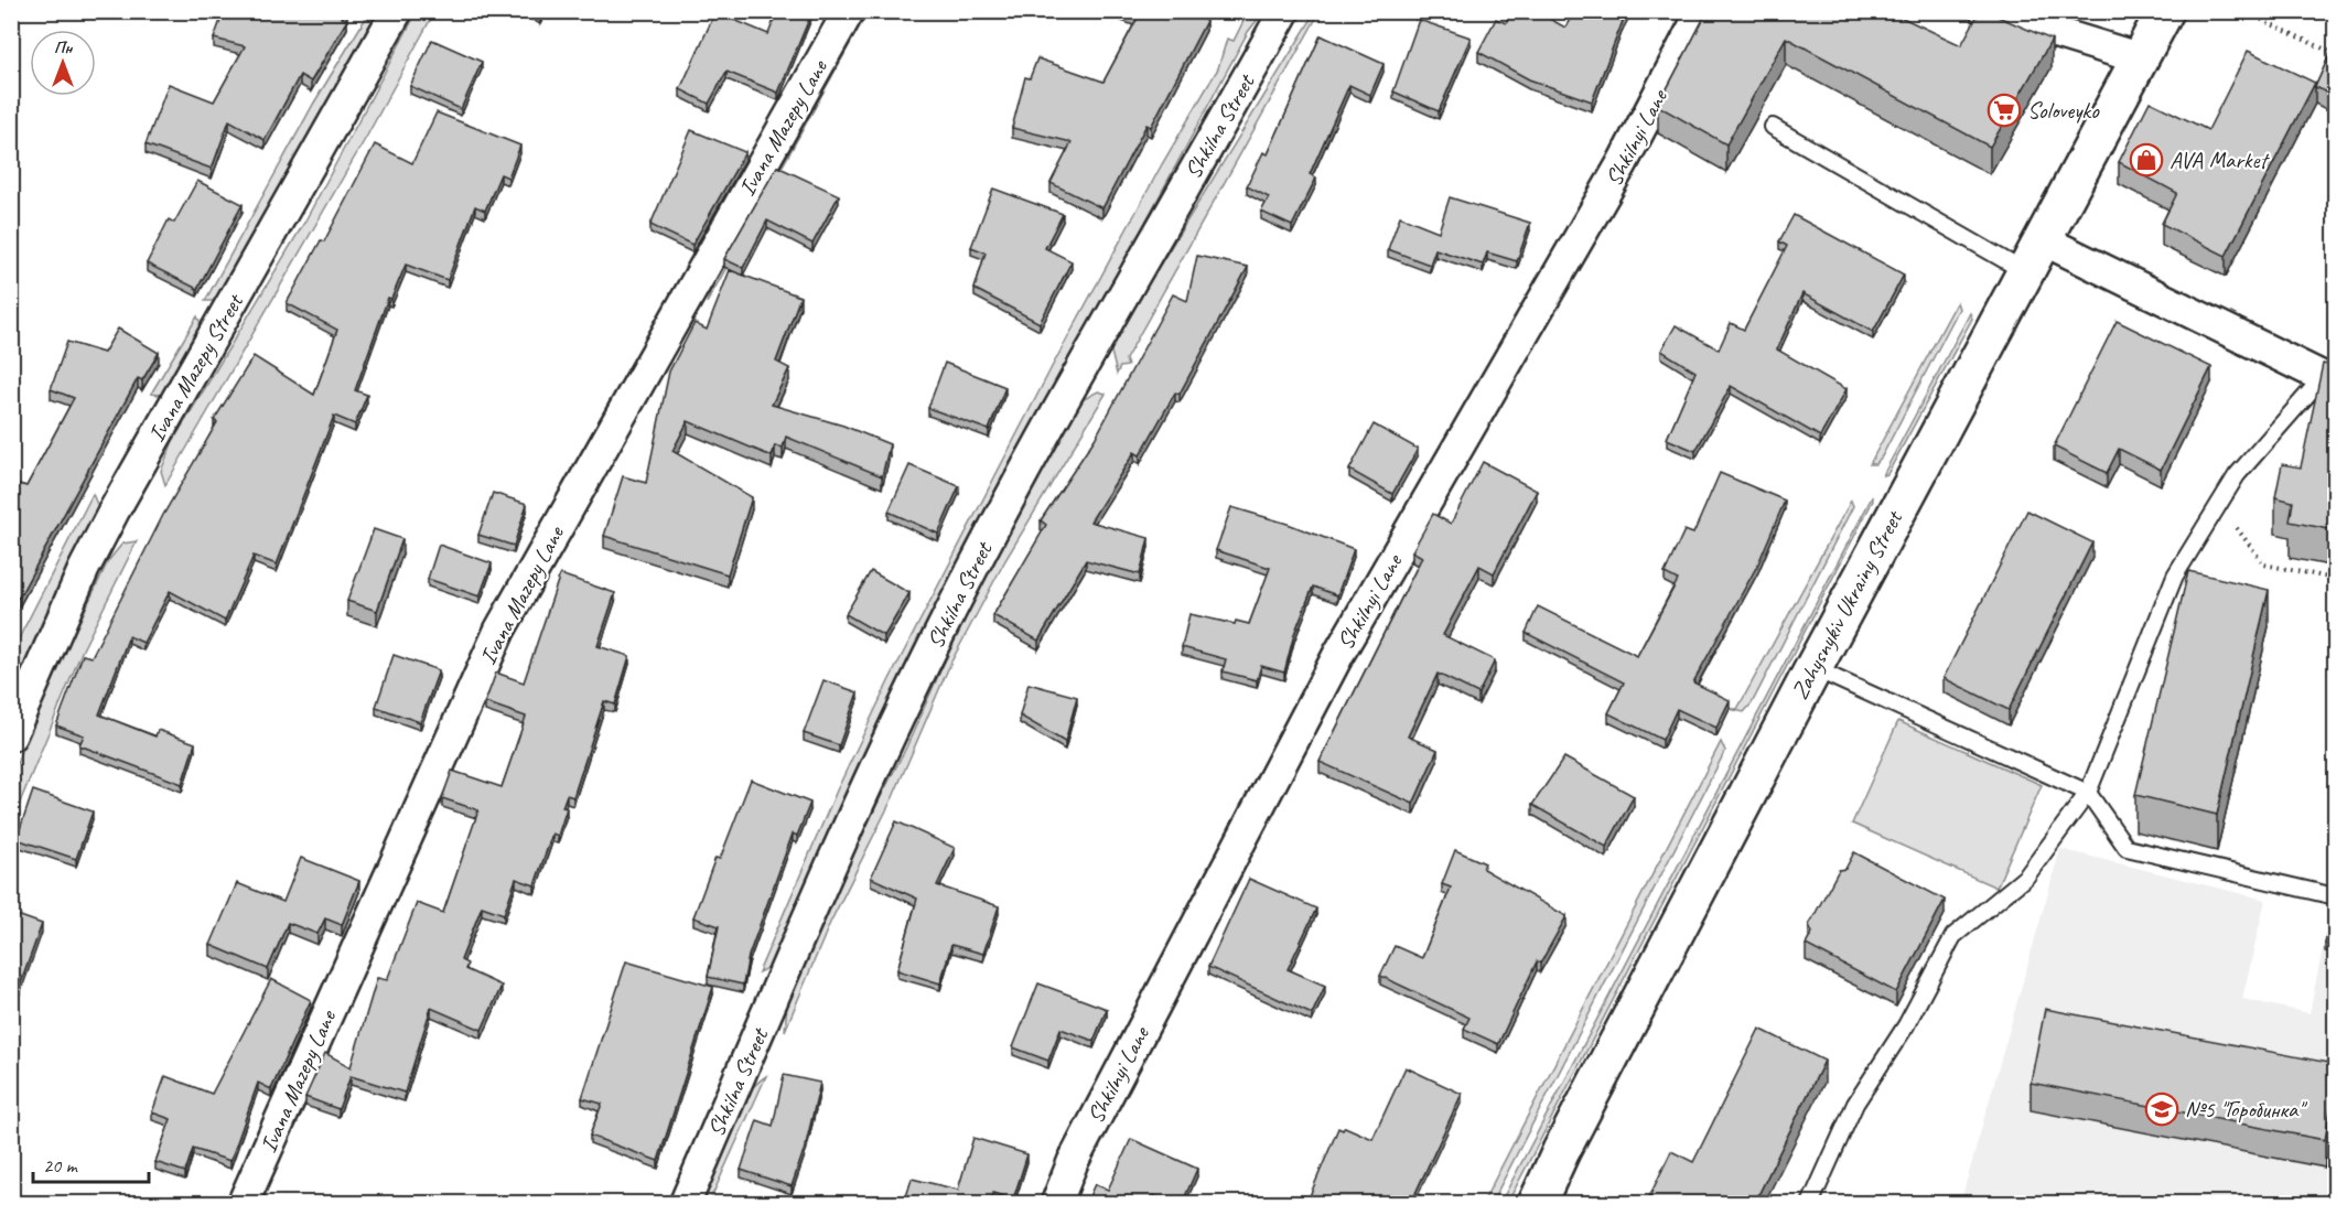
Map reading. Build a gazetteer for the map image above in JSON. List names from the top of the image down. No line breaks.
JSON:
{"streets":{"street":["Shkilna Street","Ivana Mazepy Lane","Shkilnyi Lane","Ivana Mazepy Street","Zahysnykiv Ukrainy Street"]},"places":{"supermarket":["Soloveyko"],"shop":["AVA Market"],"school or university":["№5 \"Горобинка\""]},"scale_bar":"20 m","north":"top"}
